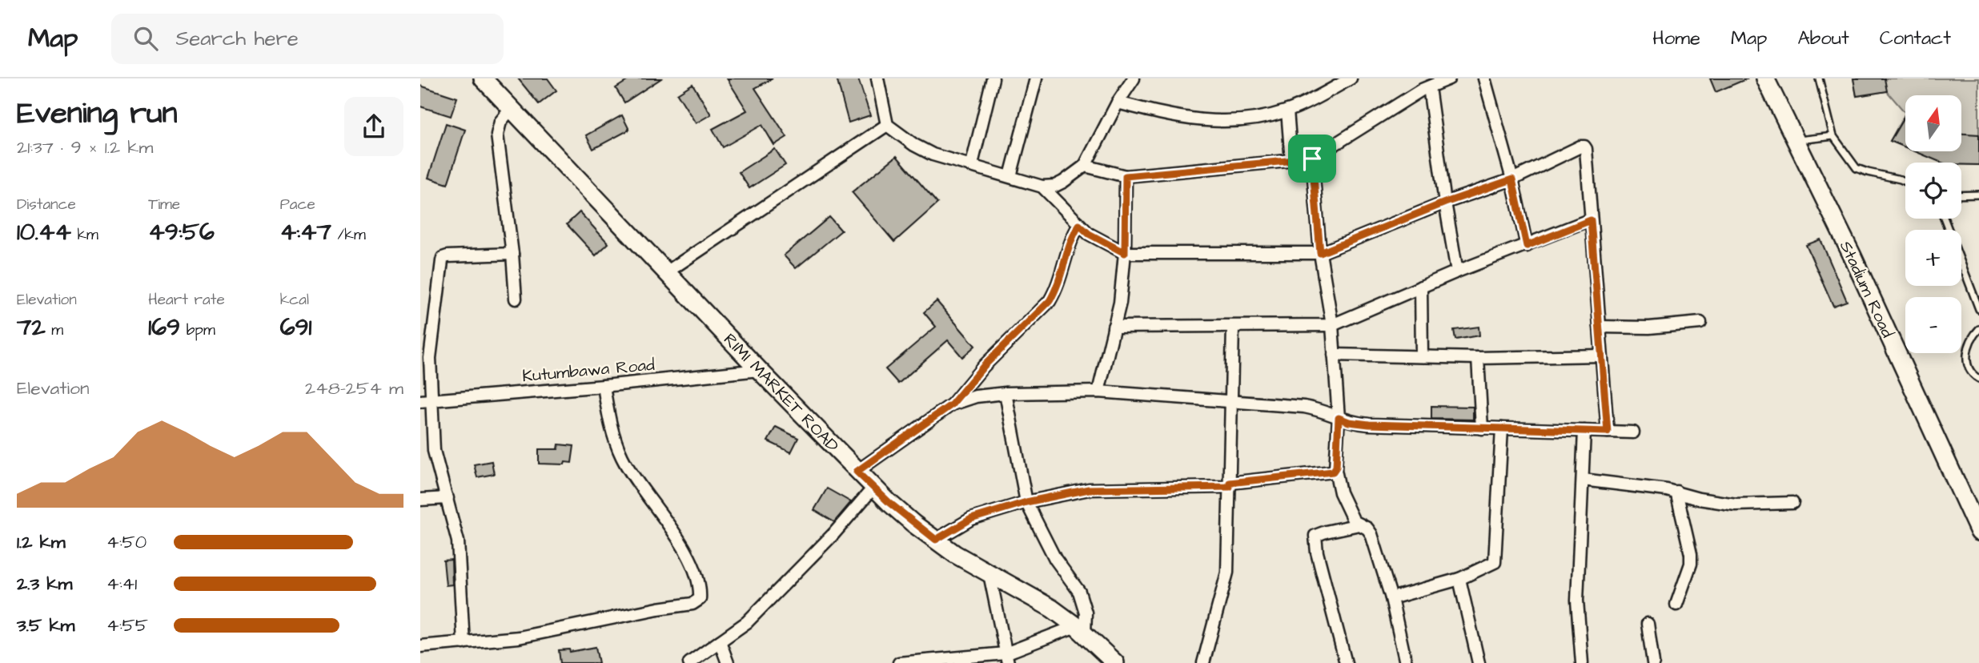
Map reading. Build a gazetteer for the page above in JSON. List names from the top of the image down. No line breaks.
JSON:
{"streets":{"street":["Stadium Road","Kutumbawa Road","RIMI MARKET ROAD"]},"crossings":[["Kutumbawa Road","RIMI MARKET ROAD"]],"north":"top","page":{"header":"Map","search":"Search here","nav":["Home","Map","About","Contact"],"heading":["Evening run","21:37 · 9 × 1.2 km"],"map_buttons":["+","−"],"stats":[["Distance","10.44 km"],["Time","49:56"],["Pace","4:47 /km"],["Elevation","72 m"],["Heart rate","169 bpm"],["kcal","691"]],"chart":["Elevation","248–254 m"],"list":[{"name":"1.2 km","note":"4:50"},{"name":"2.3 km","note":"4:41"},{"name":"3.5 km","note":"4:55"}]}}
